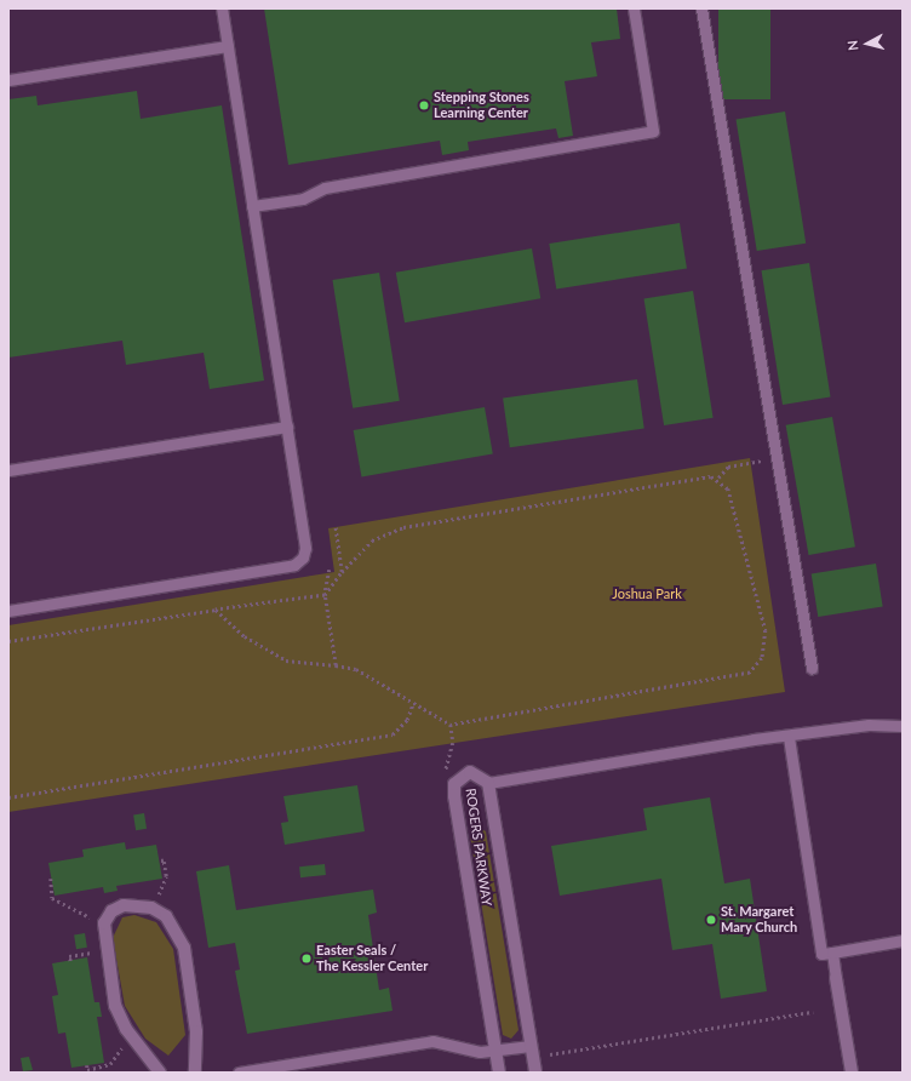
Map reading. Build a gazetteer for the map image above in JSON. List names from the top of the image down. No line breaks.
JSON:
{"streets":{"street":["ROGERS PARKWAY"]},"parks":["Joshua Park"],"places":["Stepping Stones Learning Center","St. Margaret Mary Church","Easter Seals / The Kessler Center"],"north":"left"}
